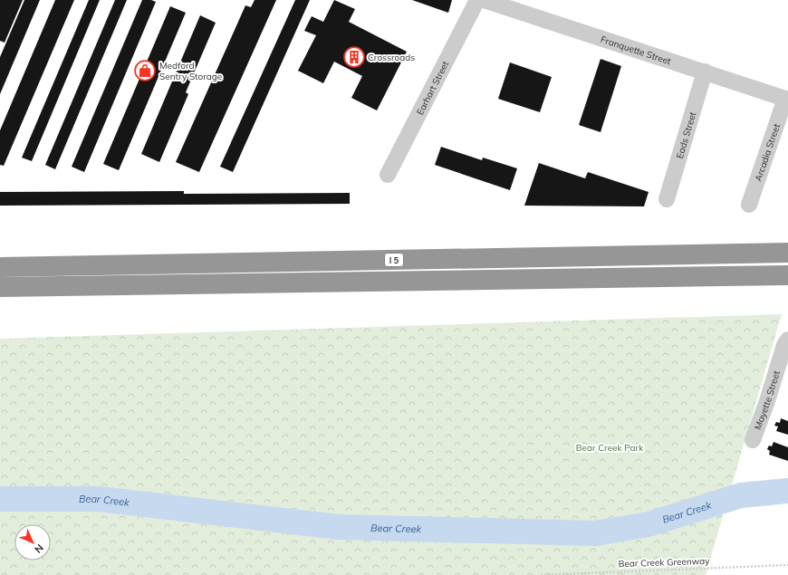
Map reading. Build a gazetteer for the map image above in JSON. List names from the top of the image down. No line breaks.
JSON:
{"streets":{"highway":["I 5"],"street":["Franquette Street","Earhart Street","Eads Street","Arcadia Street","Mayette Street"],"path":["Bear Creek Greenway"]},"crossings":[["Franquette Street","Eads Street"],["Franquette Street","Arcadia Street"]],"water":["Bear Creek"],"parks":["Bear Creek Park"],"places":{"building":["Crossroads"],"shop":["Medford Sentry Storage"]},"north":"bottom right"}
